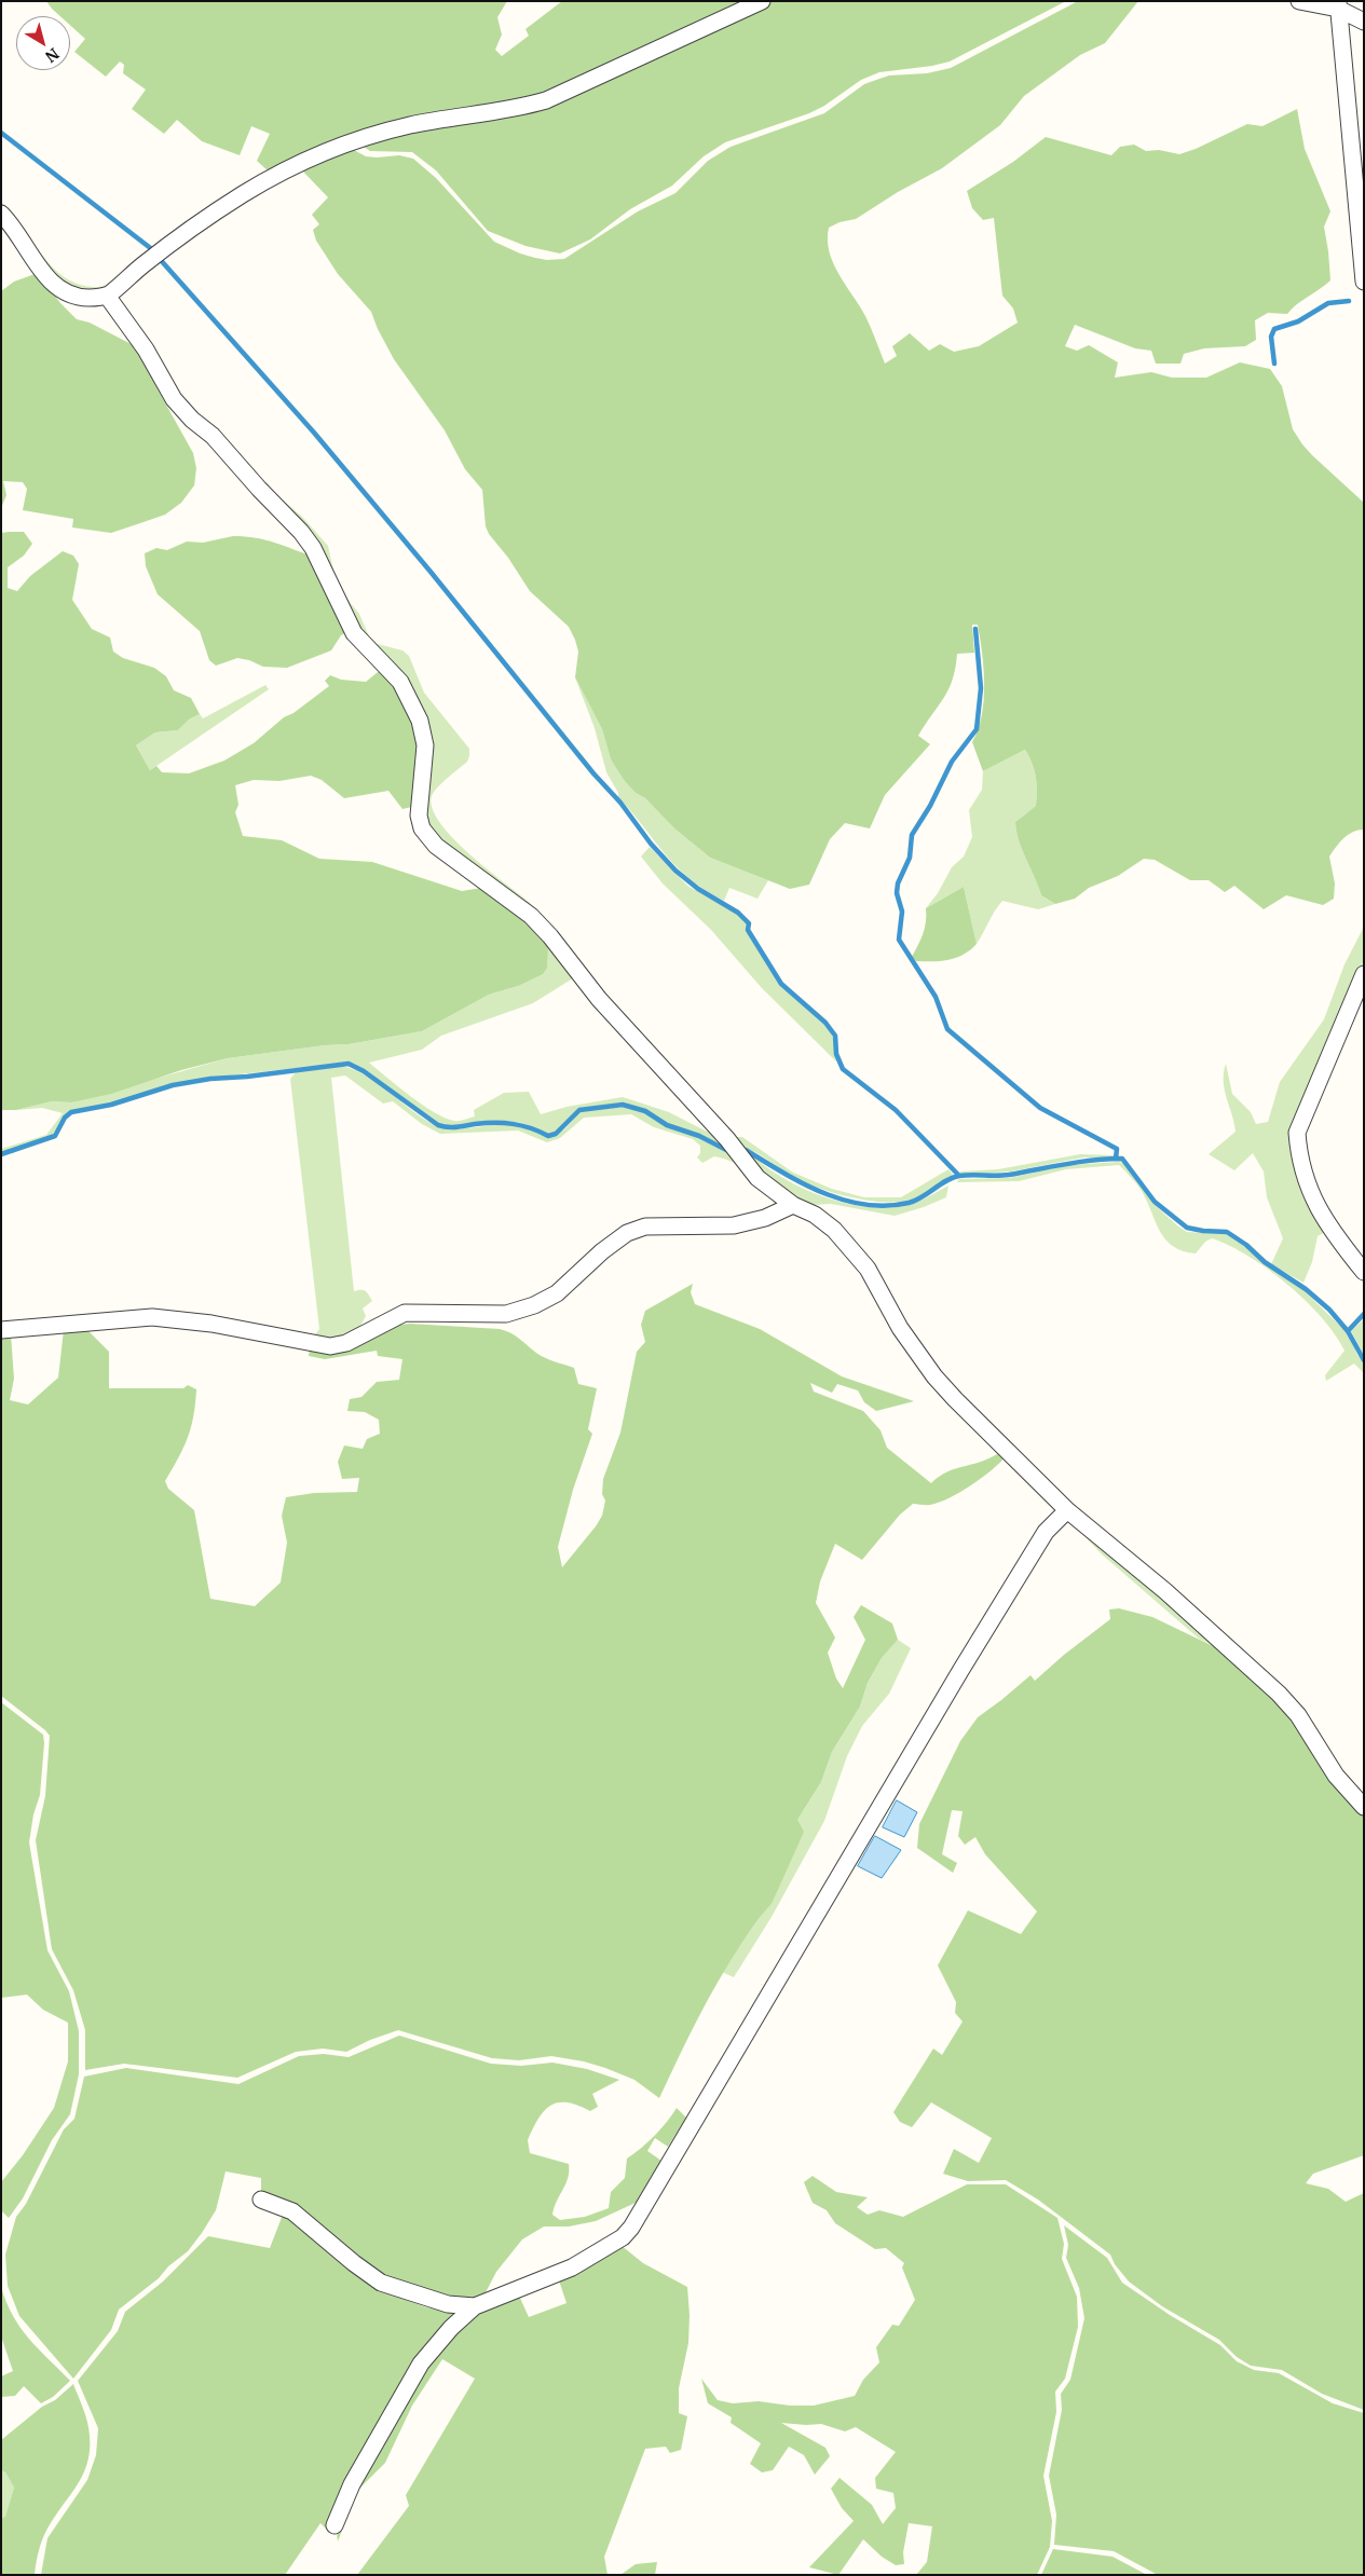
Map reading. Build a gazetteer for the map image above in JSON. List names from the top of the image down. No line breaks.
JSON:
{"north":"bottom right"}
